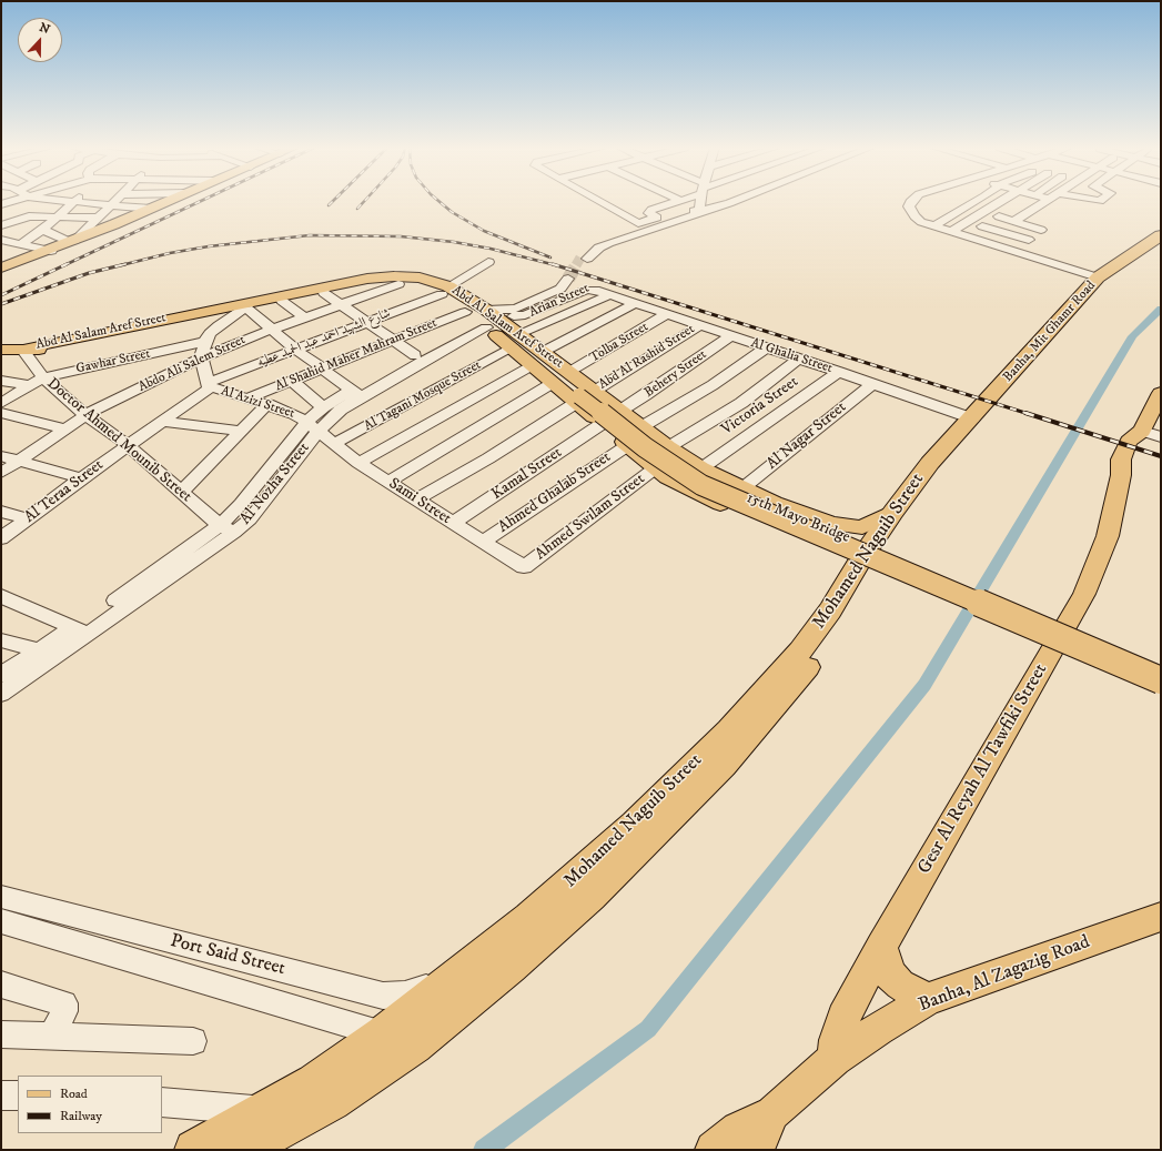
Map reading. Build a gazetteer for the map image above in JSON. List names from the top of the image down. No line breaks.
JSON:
{"streets":{"highway":["Banha, Mit Ghamr Road","Mohamed Naguib Street"],"main road":["Abd Al Salam Aref Street","15th Mayo Bridge","Gesr Al Reyah Al Tawfiki Street","Banha, Al Zagazig Road"],"street":["Arian Street","شارع الشهيد احمد عبد الحميد عطيه","Tolba Street","Al Shahid Maher Mahram Street","Al Ghalia Street","Abd Al Rashid Street","Gawhar Street","Abdo Ali Salem Street","Behery Street","Al Tagani Mosque Street","Al Azizi Street","Victoria Street","Al Nagar Street","Doctor Ahmed Mounib Street","Kamal Street","Al Nozha Street","Al Teraa Street","Ahmed Ghalab Street","Sami Street","Ahmed Swilam Street","Port Said Street"]},"crossings":[["Arian Street","Abd Al Salam Aref Street"],["Arian Street","Al Ghalia Street"],["Arian Street","Al Tagani Mosque Street"],["Abd Al Salam Aref Street","شارع الشهيد احمد عبد الحميد عطيه"],["Abd Al Salam Aref Street","Tolba Street"],["Abd Al Salam Aref Street","Al Shahid Maher Mahram Street"],["Abd Al Salam Aref Street","Al Ghalia Street"],["Abd Al Salam Aref Street","Abd Al Rashid Street"],["Abd Al Salam Aref Street","Abdo Ali Salem Street"],["Abd Al Salam Aref Street","Behery Street"],["Abd Al Salam Aref Street","Al Tagani Mosque Street"],["Abd Al Salam Aref Street","Al Azizi Street"],["Abd Al Salam Aref Street","Victoria Street"],["Abd Al Salam Aref Street","Al Nagar Street"],["Abd Al Salam Aref Street","Doctor Ahmed Mounib Street"],["Abd Al Salam Aref Street","Kamal Street"],["Abd Al Salam Aref Street","Al Nozha Street"],["Abd Al Salam Aref Street","Ahmed Ghalab Street"],["Abd Al Salam Aref Street","Ahmed Swilam Street"],["Abd Al Salam Aref Street","15th Mayo Bridge"],["Abd Al Salam Aref Street","Mohamed Naguib Street"],["Banha, Mit Ghamr Road","Al Ghalia Street"],["Banha, Mit Ghamr Road","Mohamed Naguib Street"],["شارع الشهيد احمد عبد الحميد عطيه","Al Azizi Street"],["شارع الشهيد احمد عبد الحميد عطيه","Al Teraa Street"],["Tolba Street","Al Ghalia Street"],["Al Shahid Maher Mahram Street","Al Azizi Street"],["Al Shahid Maher Mahram Street","Al Nozha Street"],["Al Ghalia Street","Abd Al Rashid Street"],["Al Ghalia Street","Behery Street"],["Al Ghalia Street","Victoria Street"],["Al Ghalia Street","Al Nagar Street"],["Al Ghalia Street","Mohamed Naguib Street"],["Abd Al Rashid Street","Sami Street"],["Abd Al Rashid Street","15th Mayo Bridge"],["Gawhar Street","Al Azizi Street"],["Gawhar Street","Doctor Ahmed Mounib Street"],["Abdo Ali Salem Street","Al Azizi Street"],["Abdo Ali Salem Street","Doctor Ahmed Mounib Street"],["Al Tagani Mosque Street","Sami Street"],["Al Azizi Street","Al Nozha Street"],["Al Azizi Street","Sami Street"],["Doctor Ahmed Mounib Street","Al Nozha Street"],["Doctor Ahmed Mounib Street","Al Teraa Street"],["Kamal Street","Sami Street"],["Al Nozha Street","Sami Street"],["Ahmed Ghalab Street","Sami Street"],["Sami Street","Ahmed Swilam Street"],["Mohamed Naguib Street","Port Said Street"],["Gesr Al Reyah Al Tawfiki Street","Banha, Al Zagazig Road"]],"legend":["Road","Railway"],"north":"top"}
